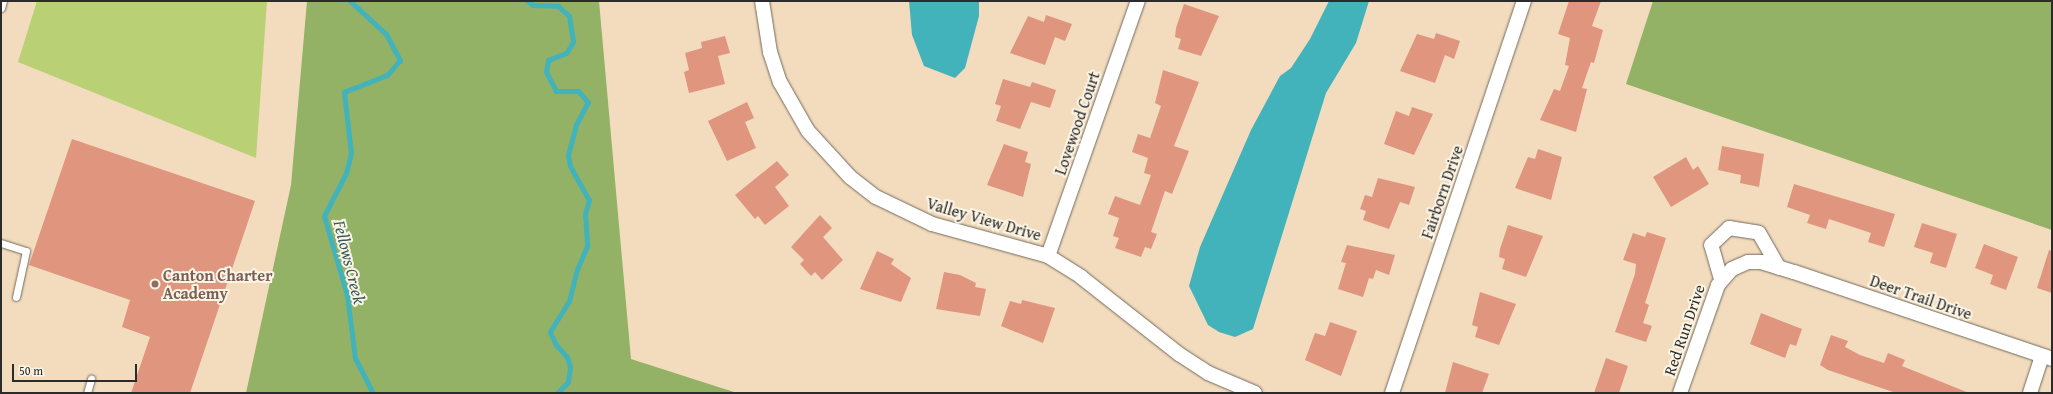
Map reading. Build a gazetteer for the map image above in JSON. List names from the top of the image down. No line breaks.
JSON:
{"streets":{"street":["Lovewood Court","Fairborn Drive","Valley View Drive","Deer Trail Drive","Red Run Drive"]},"crossings":[["Lovewood Court","Valley View Drive"],["Deer Trail Drive","Red Run Drive"]],"water":["Fellows Creek"],"places":["Canton Charter Academy"],"scale_bar":"50 m"}
